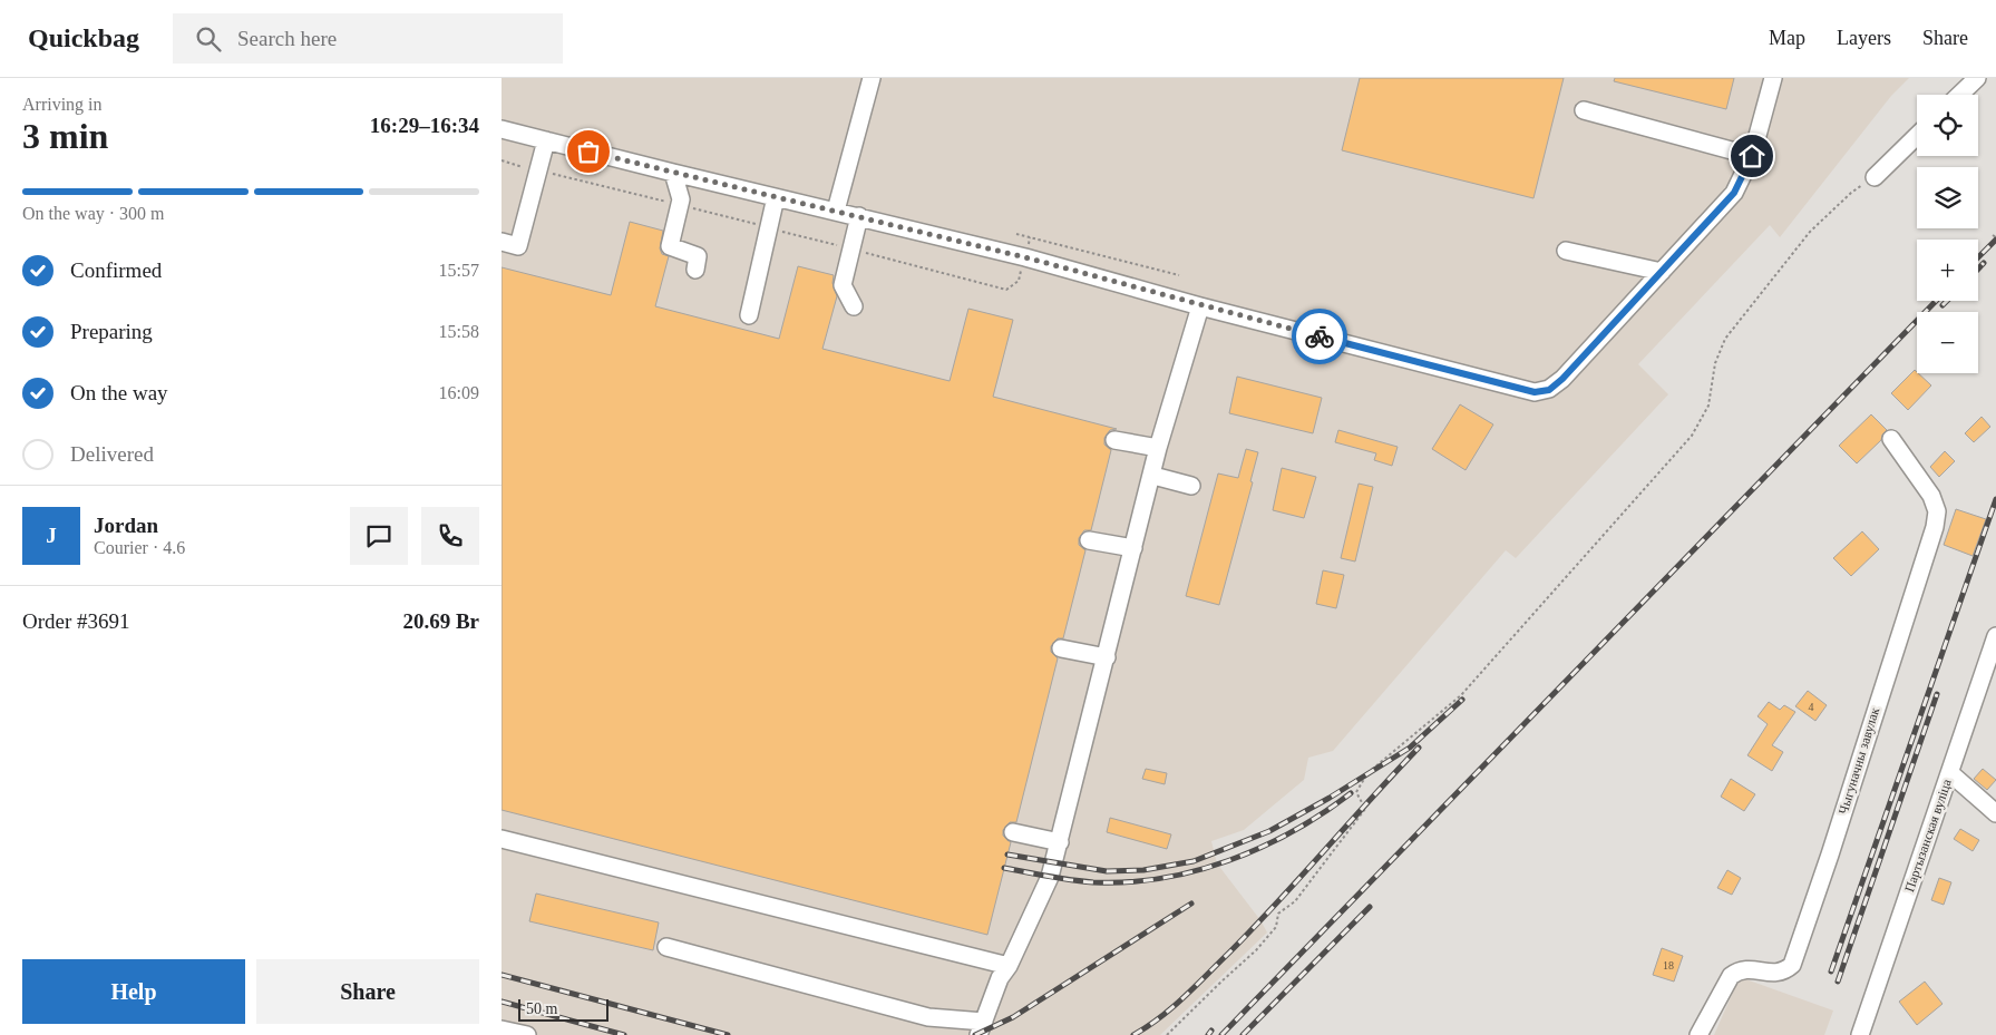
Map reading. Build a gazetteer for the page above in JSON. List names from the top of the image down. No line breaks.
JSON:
{"streets":{"street":["Чыгуначны завулак","Партызанская вуліца"]},"house_numbers":["4","18"],"scale_bar":"50 m","page":{"header":"Quickbag","search":"Search here","nav":["Map","Layers","Share"],"heading":["3 min","Arriving in","16:29–16:34"],"panel":["Jordan","Courier · 4.6","Order #3691","20.69 Br"],"map_buttons":["+","−"],"bar":"On the way · 300 m","list":[["Confirmed","15:57"],["Preparing","15:58"],["On the way","16:09"],"Delivered"],"round":"J","buttons":["Help","Share"],"scale":"50 m"}}
